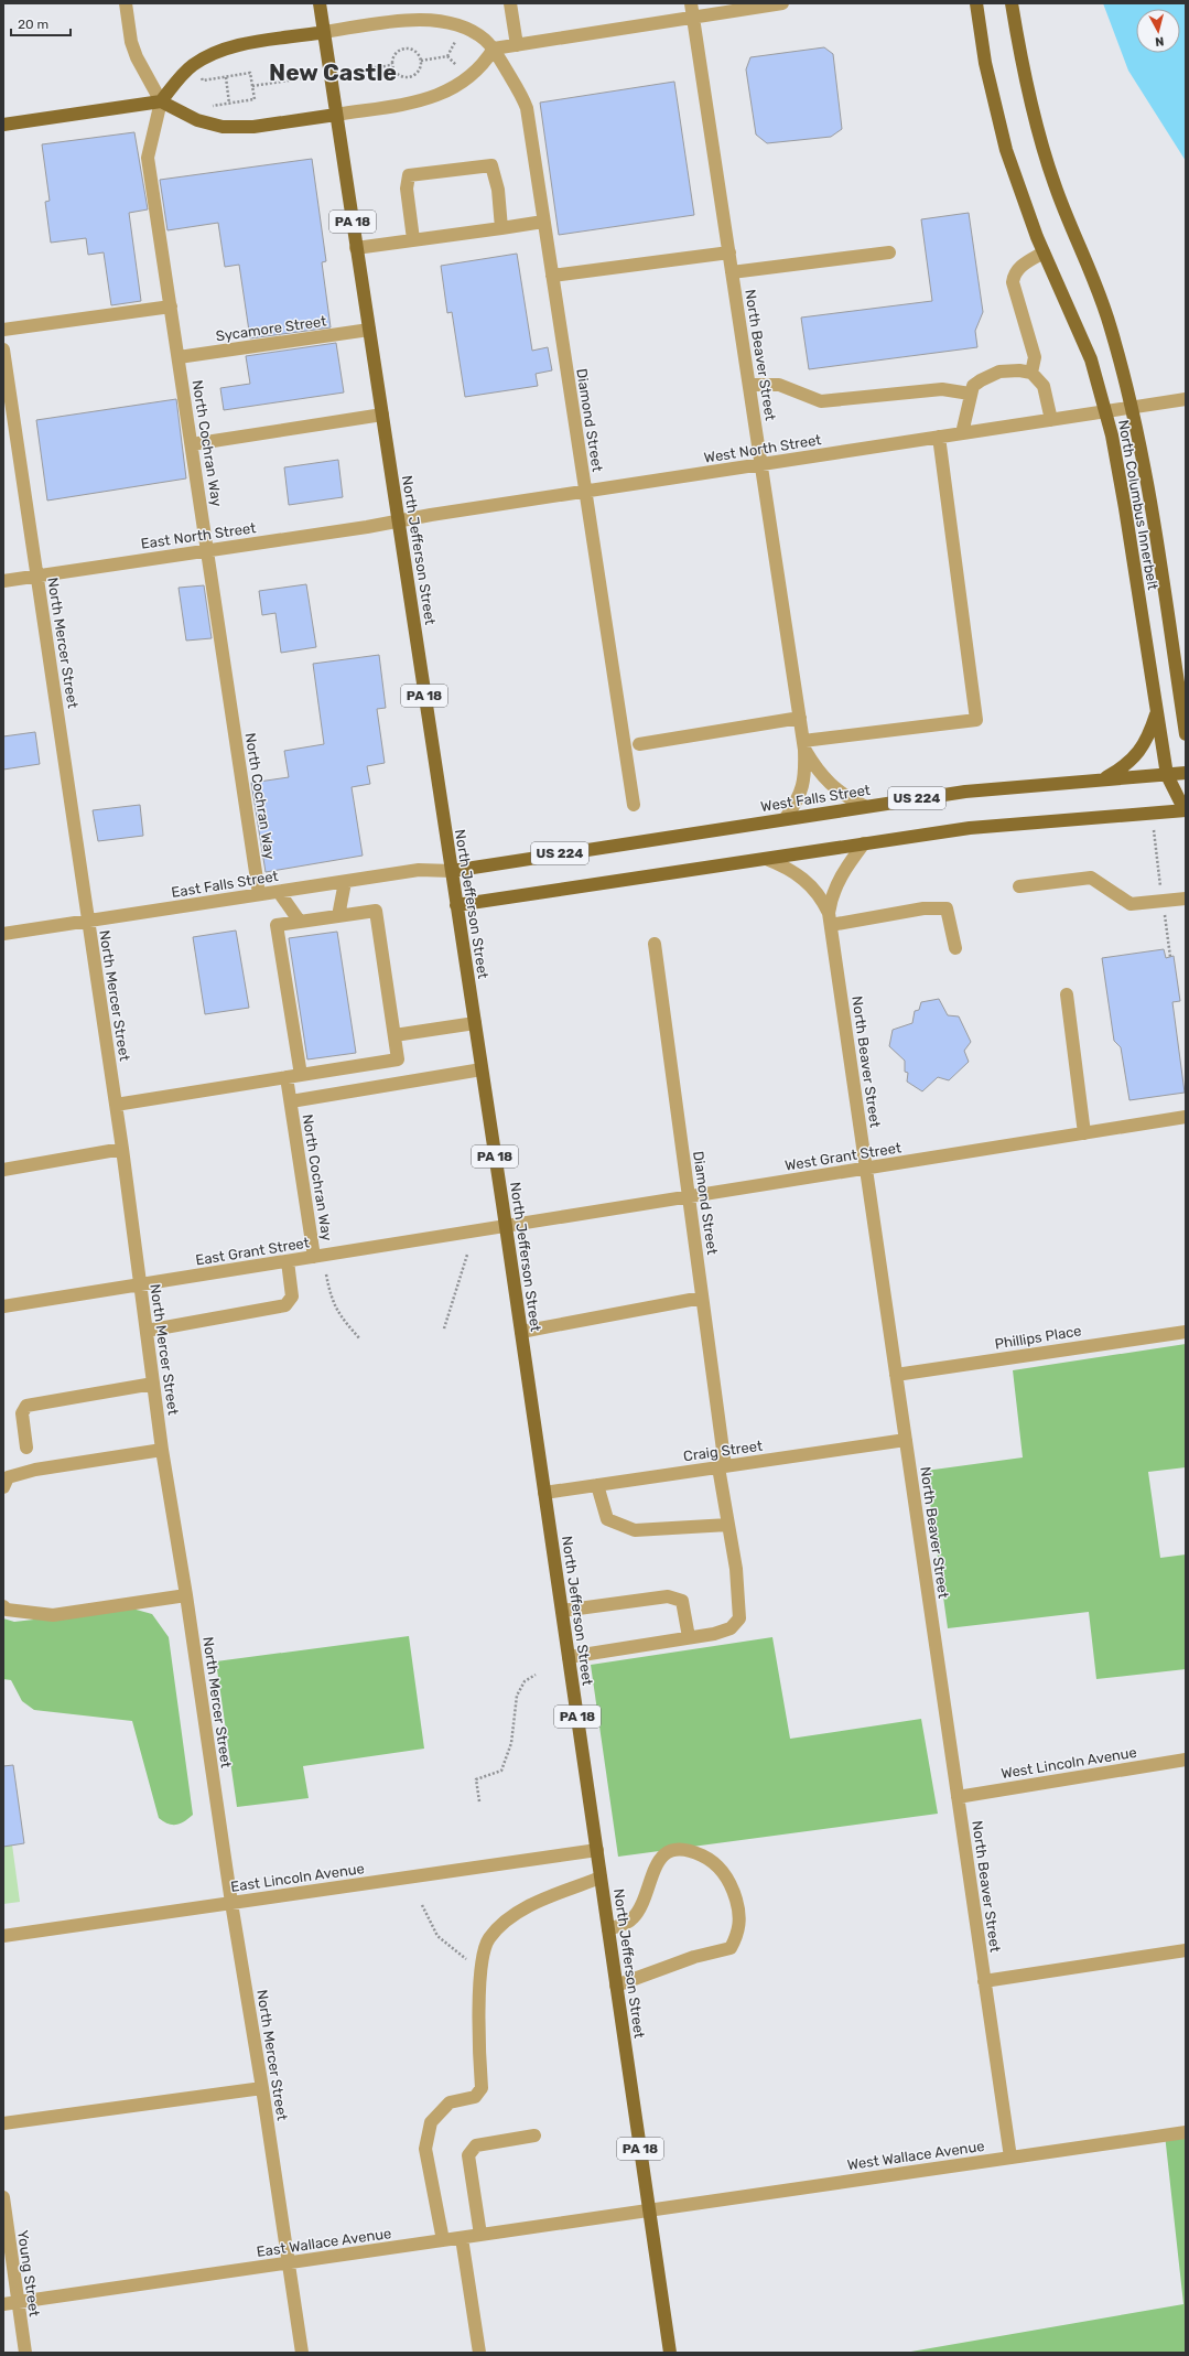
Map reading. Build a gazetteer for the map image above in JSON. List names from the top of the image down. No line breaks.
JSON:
{"streets":{"main road":["PA 18","North Columbus Innerbelt","North Jefferson Street","West Falls Street","US 224"],"street":["Sycamore Street","North Beaver Street","Diamond Street","North Cochran Way","West North Street","East North Street","North Mercer Street","East Falls Street","West Grant Street","East Grant Street","Phillips Place","Craig Street","West Lincoln Avenue","East Lincoln Avenue","West Wallace Avenue","East Wallace Avenue","Young Street"]},"crossings":[["PA 18","North Jefferson Street"],["Sycamore Street","North Cochran Way"],["Sycamore Street","North Jefferson Street"],["North Beaver Street","West North Street"],["North Beaver Street","West Falls Street"],["North Beaver Street","US 224"],["North Beaver Street","West Grant Street"],["North Beaver Street","Phillips Place"],["North Beaver Street","Craig Street"],["North Beaver Street","West Lincoln Avenue"],["North Beaver Street","West Wallace Avenue"],["Diamond Street","West North Street"],["Diamond Street","North Jefferson Street"],["Diamond Street","West Grant Street"],["Diamond Street","Craig Street"],["North Cochran Way","East North Street"],["North Cochran Way","East Falls Street"],["North Cochran Way","East Grant Street"],["West North Street","North Columbus Innerbelt"],["West North Street","East North Street"],["West North Street","North Jefferson Street"],["North Columbus Innerbelt","West Falls Street"],["North Columbus Innerbelt","US 224"],["East North Street","North Jefferson Street"],["East North Street","North Mercer Street"],["North Jefferson Street","West Falls Street"],["North Jefferson Street","US 224"],["North Jefferson Street","East Falls Street"],["North Jefferson Street","West Grant Street"],["North Jefferson Street","East Grant Street"],["North Jefferson Street","Craig Street"],["North Jefferson Street","East Lincoln Avenue"],["North Jefferson Street","West Wallace Avenue"],["North Jefferson Street","East Wallace Avenue"],["North Mercer Street","East Falls Street"],["North Mercer Street","East Grant Street"],["North Mercer Street","East Lincoln Avenue"],["North Mercer Street","East Wallace Avenue"],["West Falls Street","East Falls Street"],["West Grant Street","East Grant Street"],["West Wallace Avenue","East Wallace Avenue"],["East Wallace Avenue","Young Street"]],"districts":["New Castle"],"scale_bar":"20 m","north":"bottom"}
